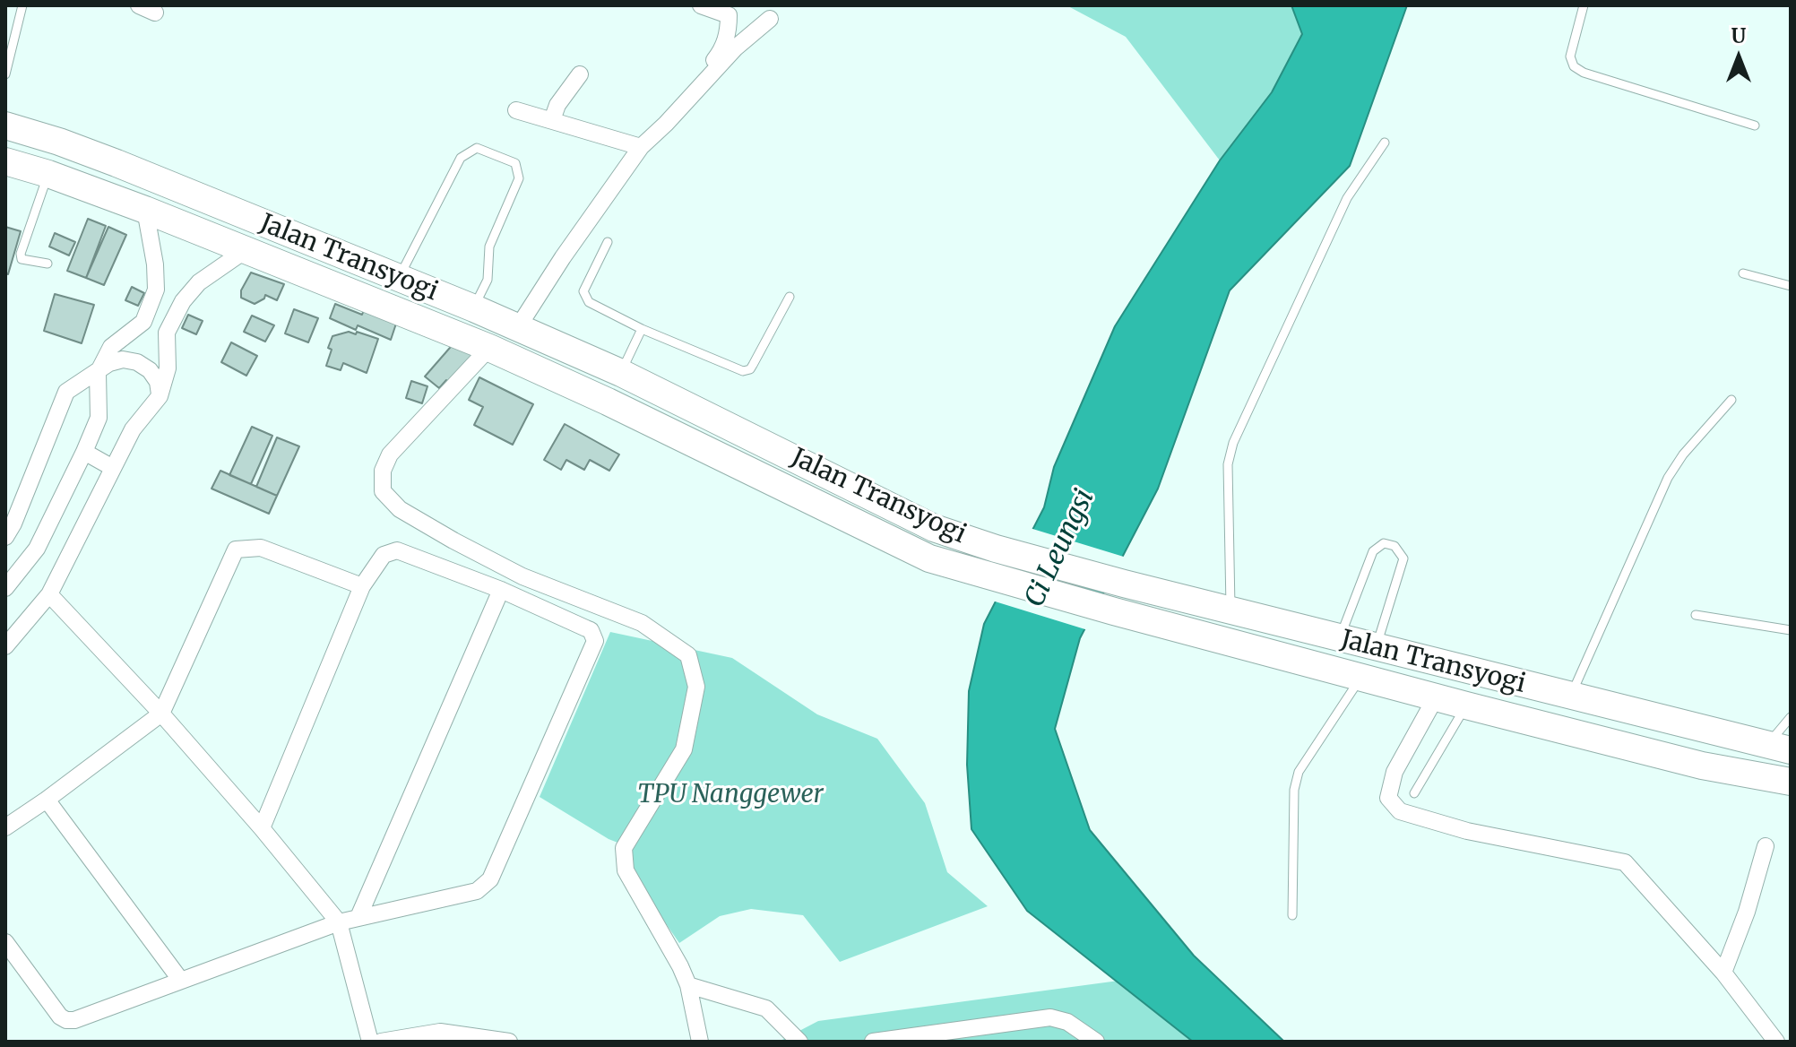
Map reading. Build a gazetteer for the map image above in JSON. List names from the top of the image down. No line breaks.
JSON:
{"streets":{"highway":["Jalan Transyogi"]},"water":["Ci Leungsi"],"parks":["TPU Nanggewer"],"north":"top"}
